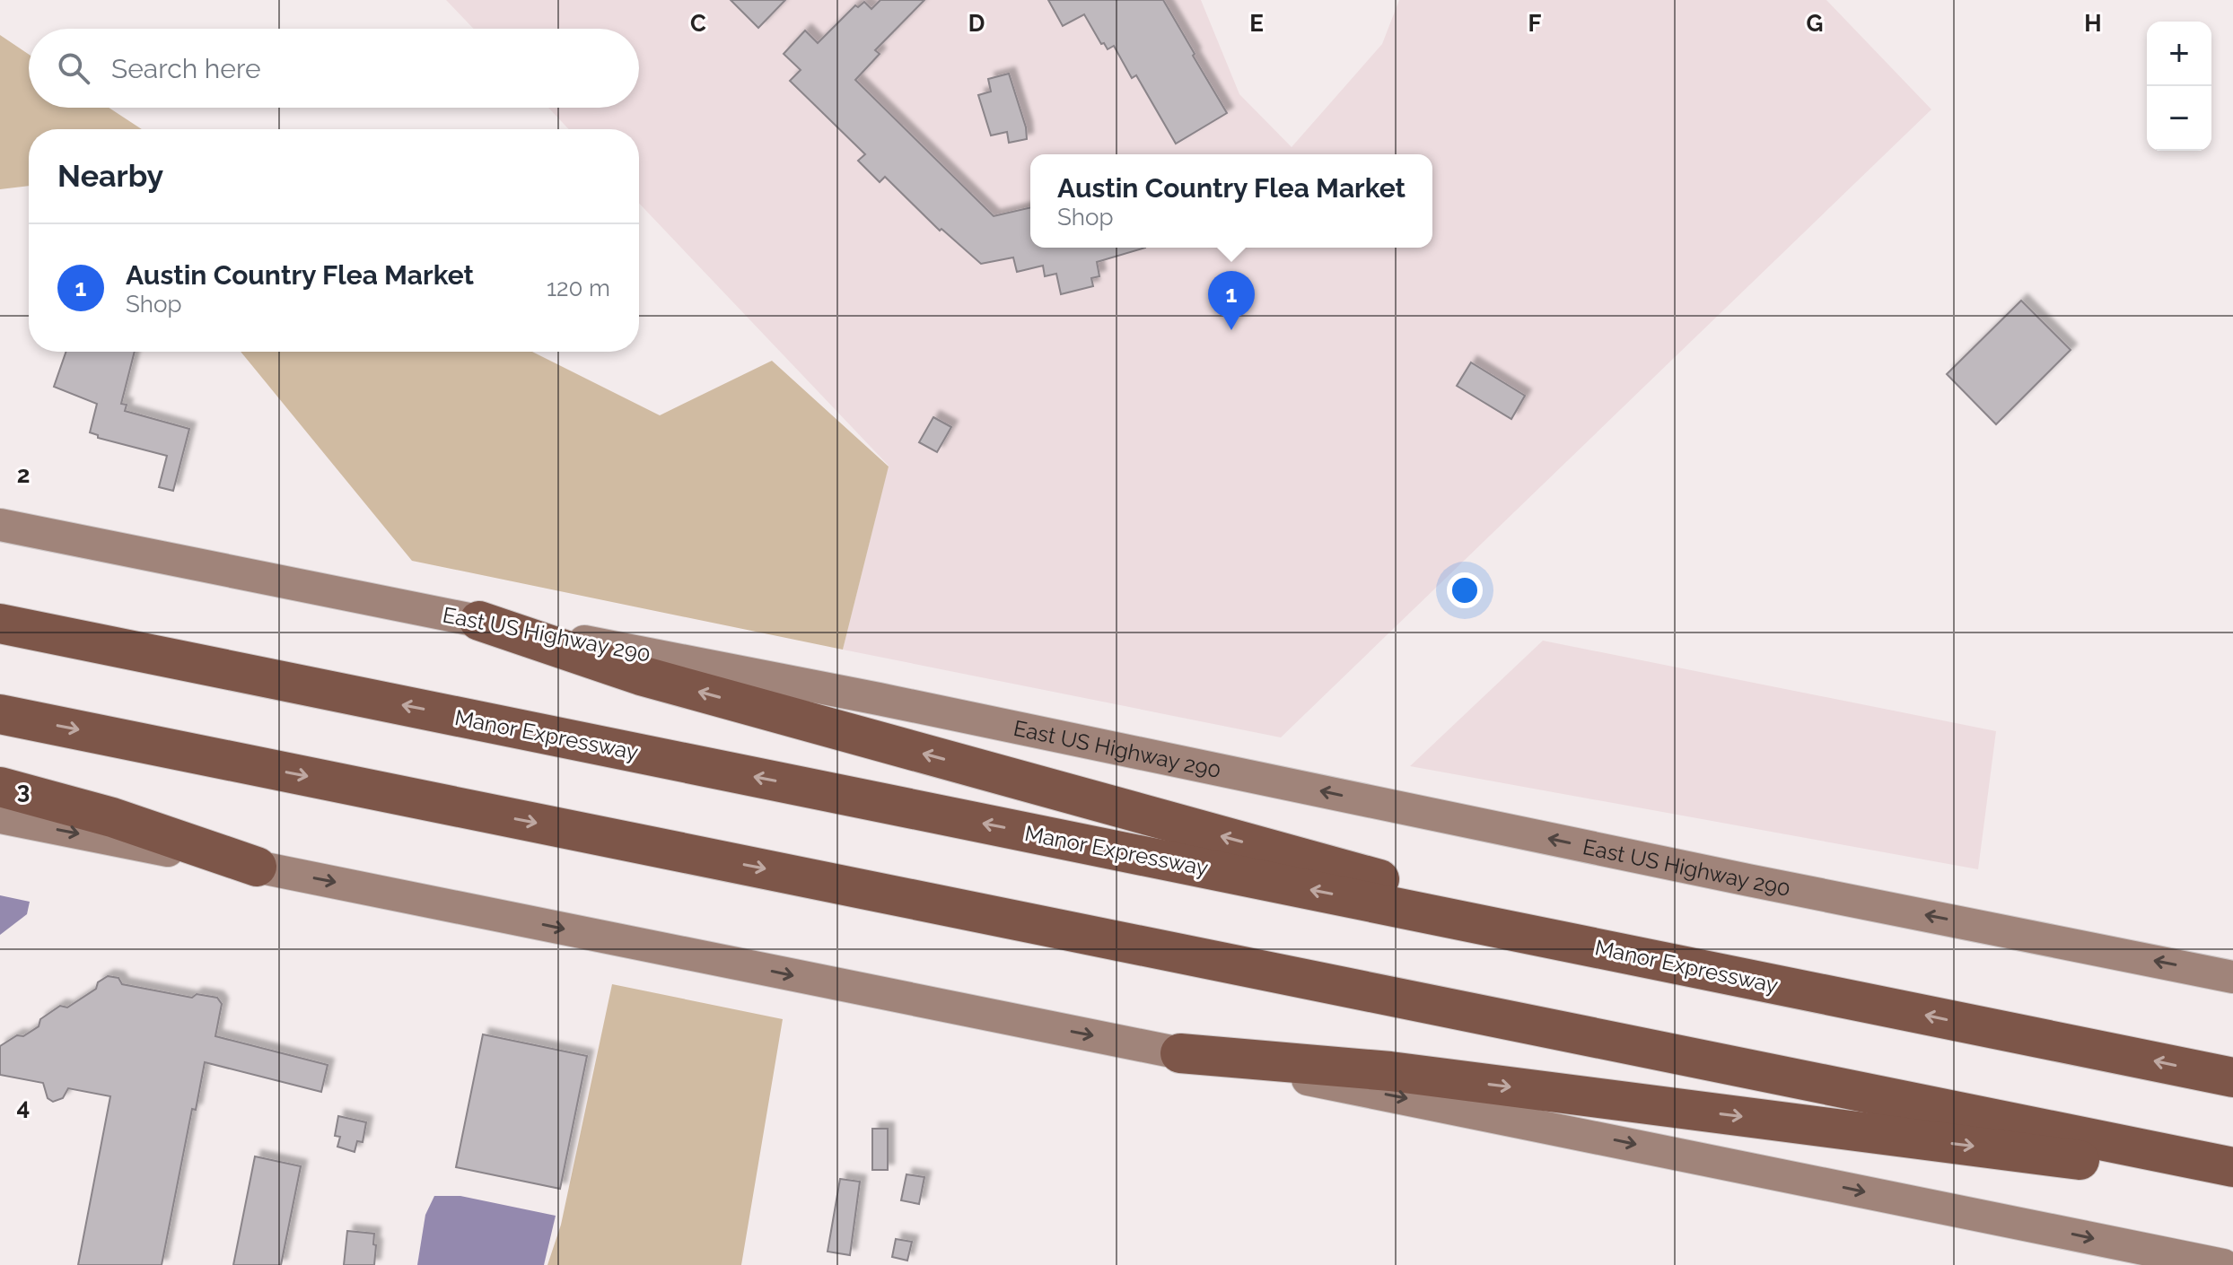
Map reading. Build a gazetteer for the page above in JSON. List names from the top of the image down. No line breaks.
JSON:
{"streets":{"highway":["Manor Expressway"],"main road":["East US Highway 290"]},"page":{"map_buttons":["+","−"],"search":"Search here","heading":"Nearby","popup":["Austin Country Flea Market","Shop"],"list":[{"mark":"1","name":"Austin Country Flea Market","note":"Shop","value":"120 m"}],"pins":"1"},"grid":{"columns":["C","D","E","F","G","H"],"rows":["2","3","4"]}}
